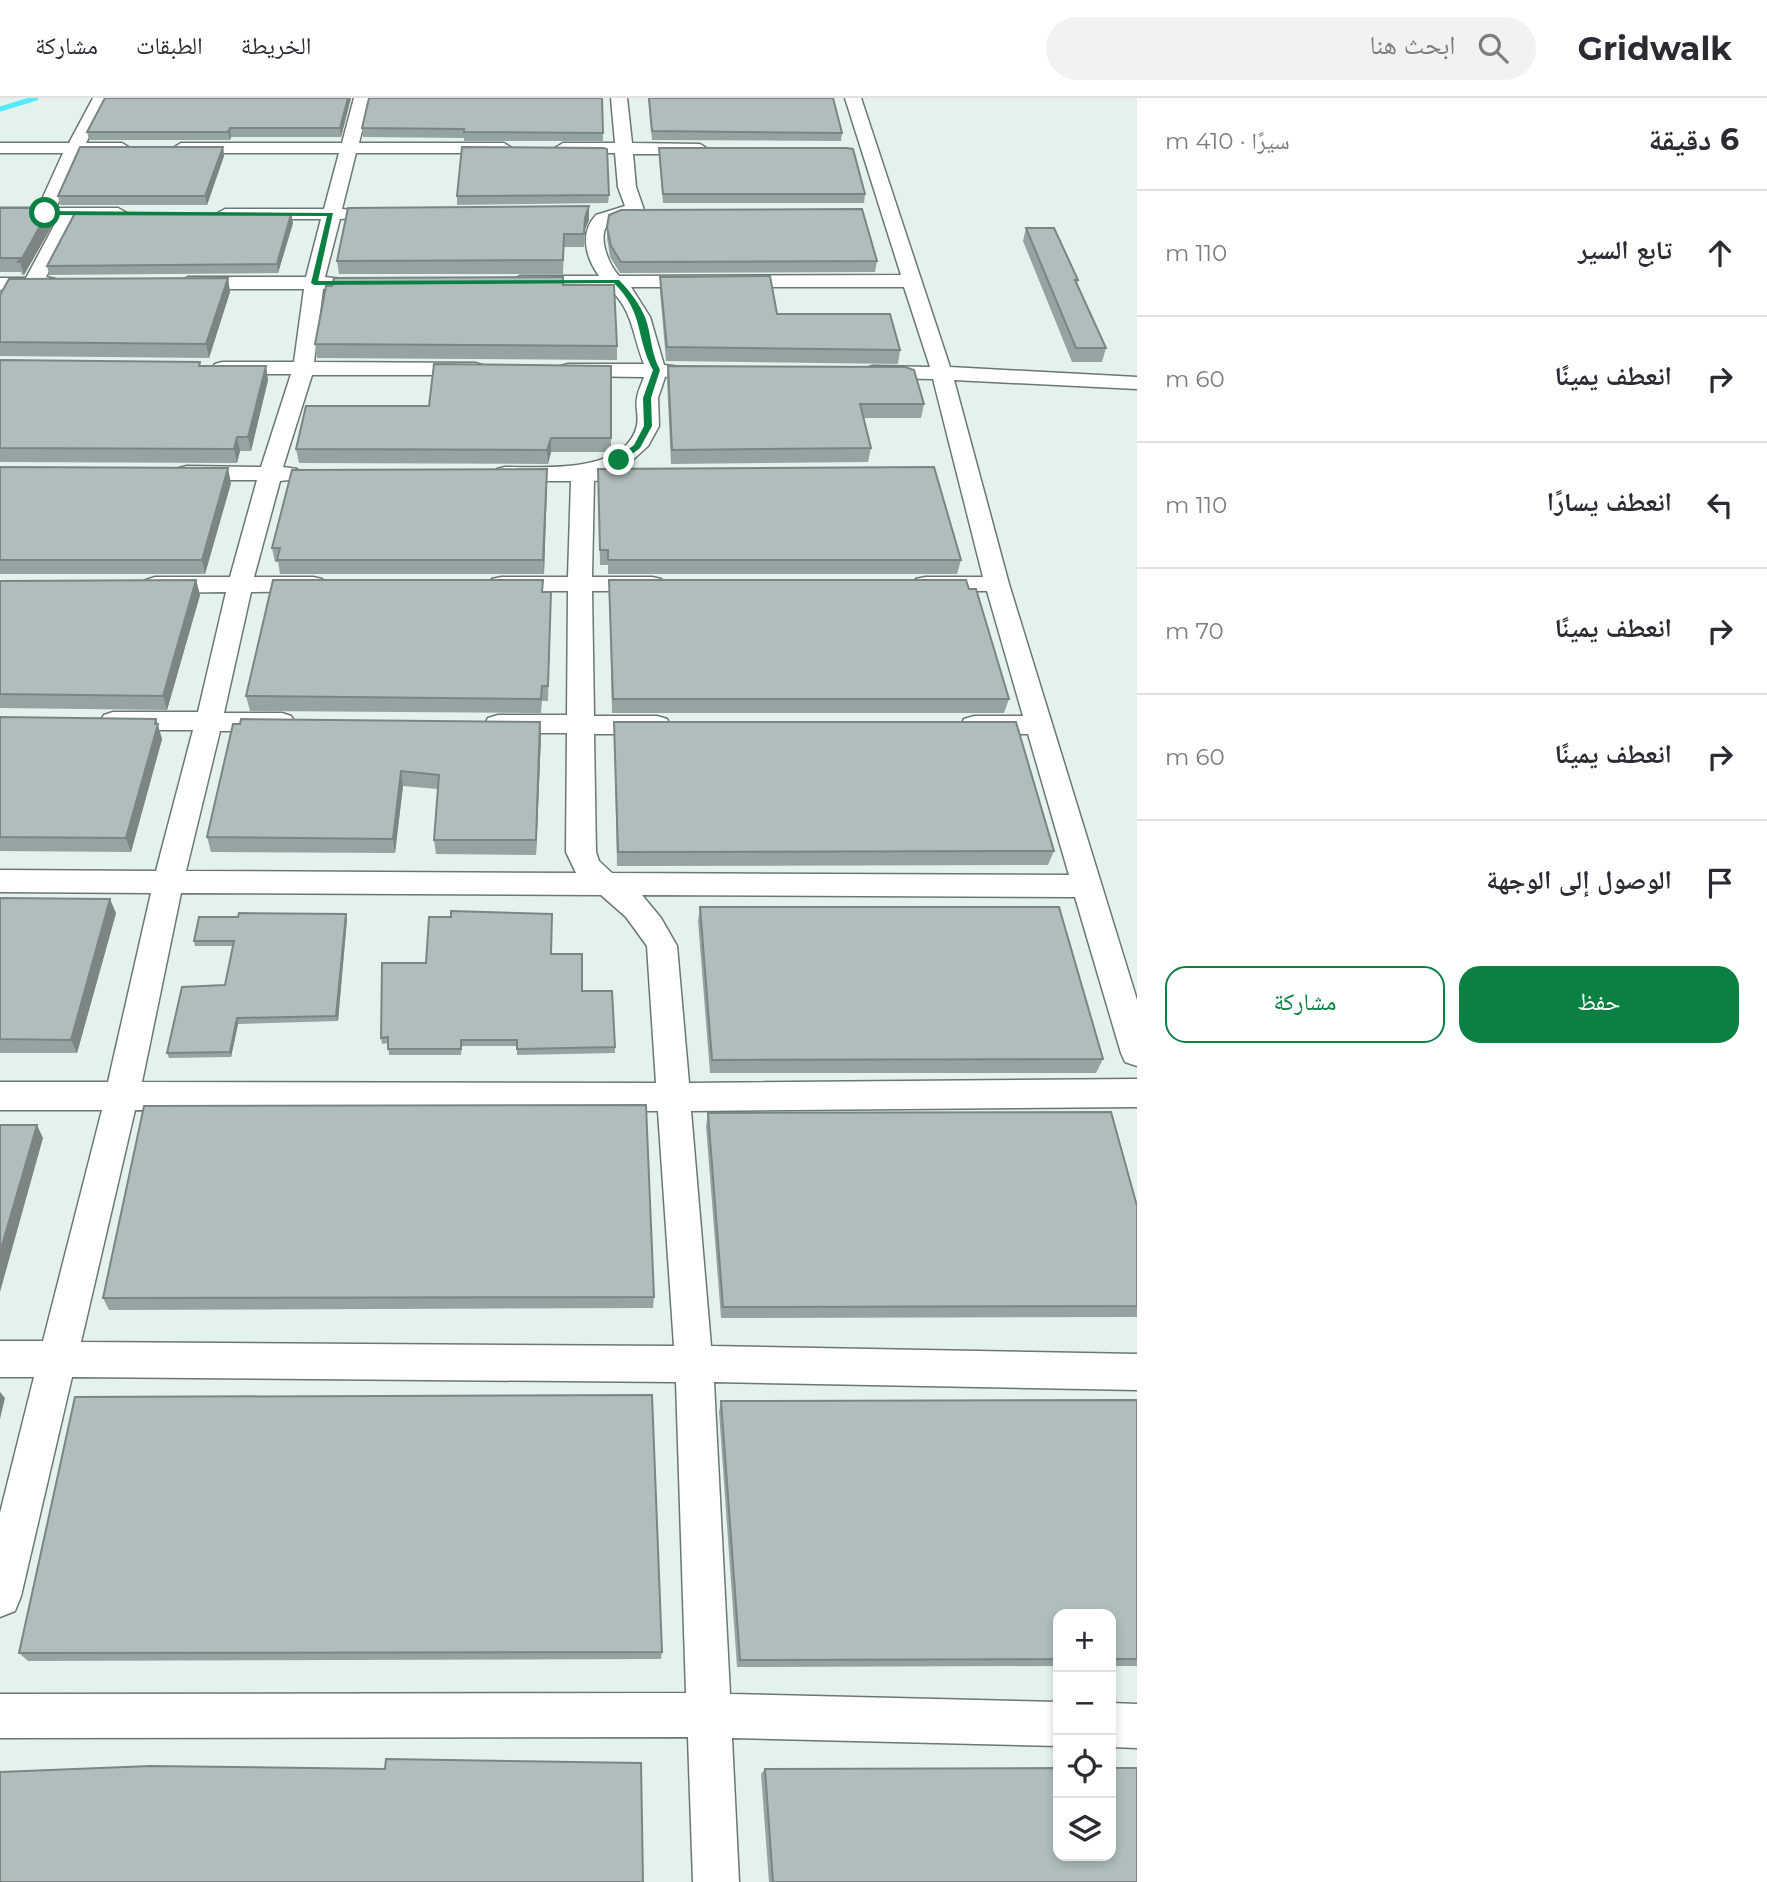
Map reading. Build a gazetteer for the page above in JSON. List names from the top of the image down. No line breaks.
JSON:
{"page":{"header":"Gridwalk","search":"ابحث هنا","nav":["الخريطة","الطبقات","مشاركة"],"heading":["6 دقيقة","سيرًا · 410 m"],"list":[["تابع السير","110 m"],["انعطف يمينًا","60 m"],["انعطف يسارًا","110 m"],["انعطف يمينًا","70 m"],["انعطف يمينًا","60 m"],"الوصول إلى الوجهة"],"buttons":["حفظ","مشاركة"],"map_buttons":["+","−"]}}
